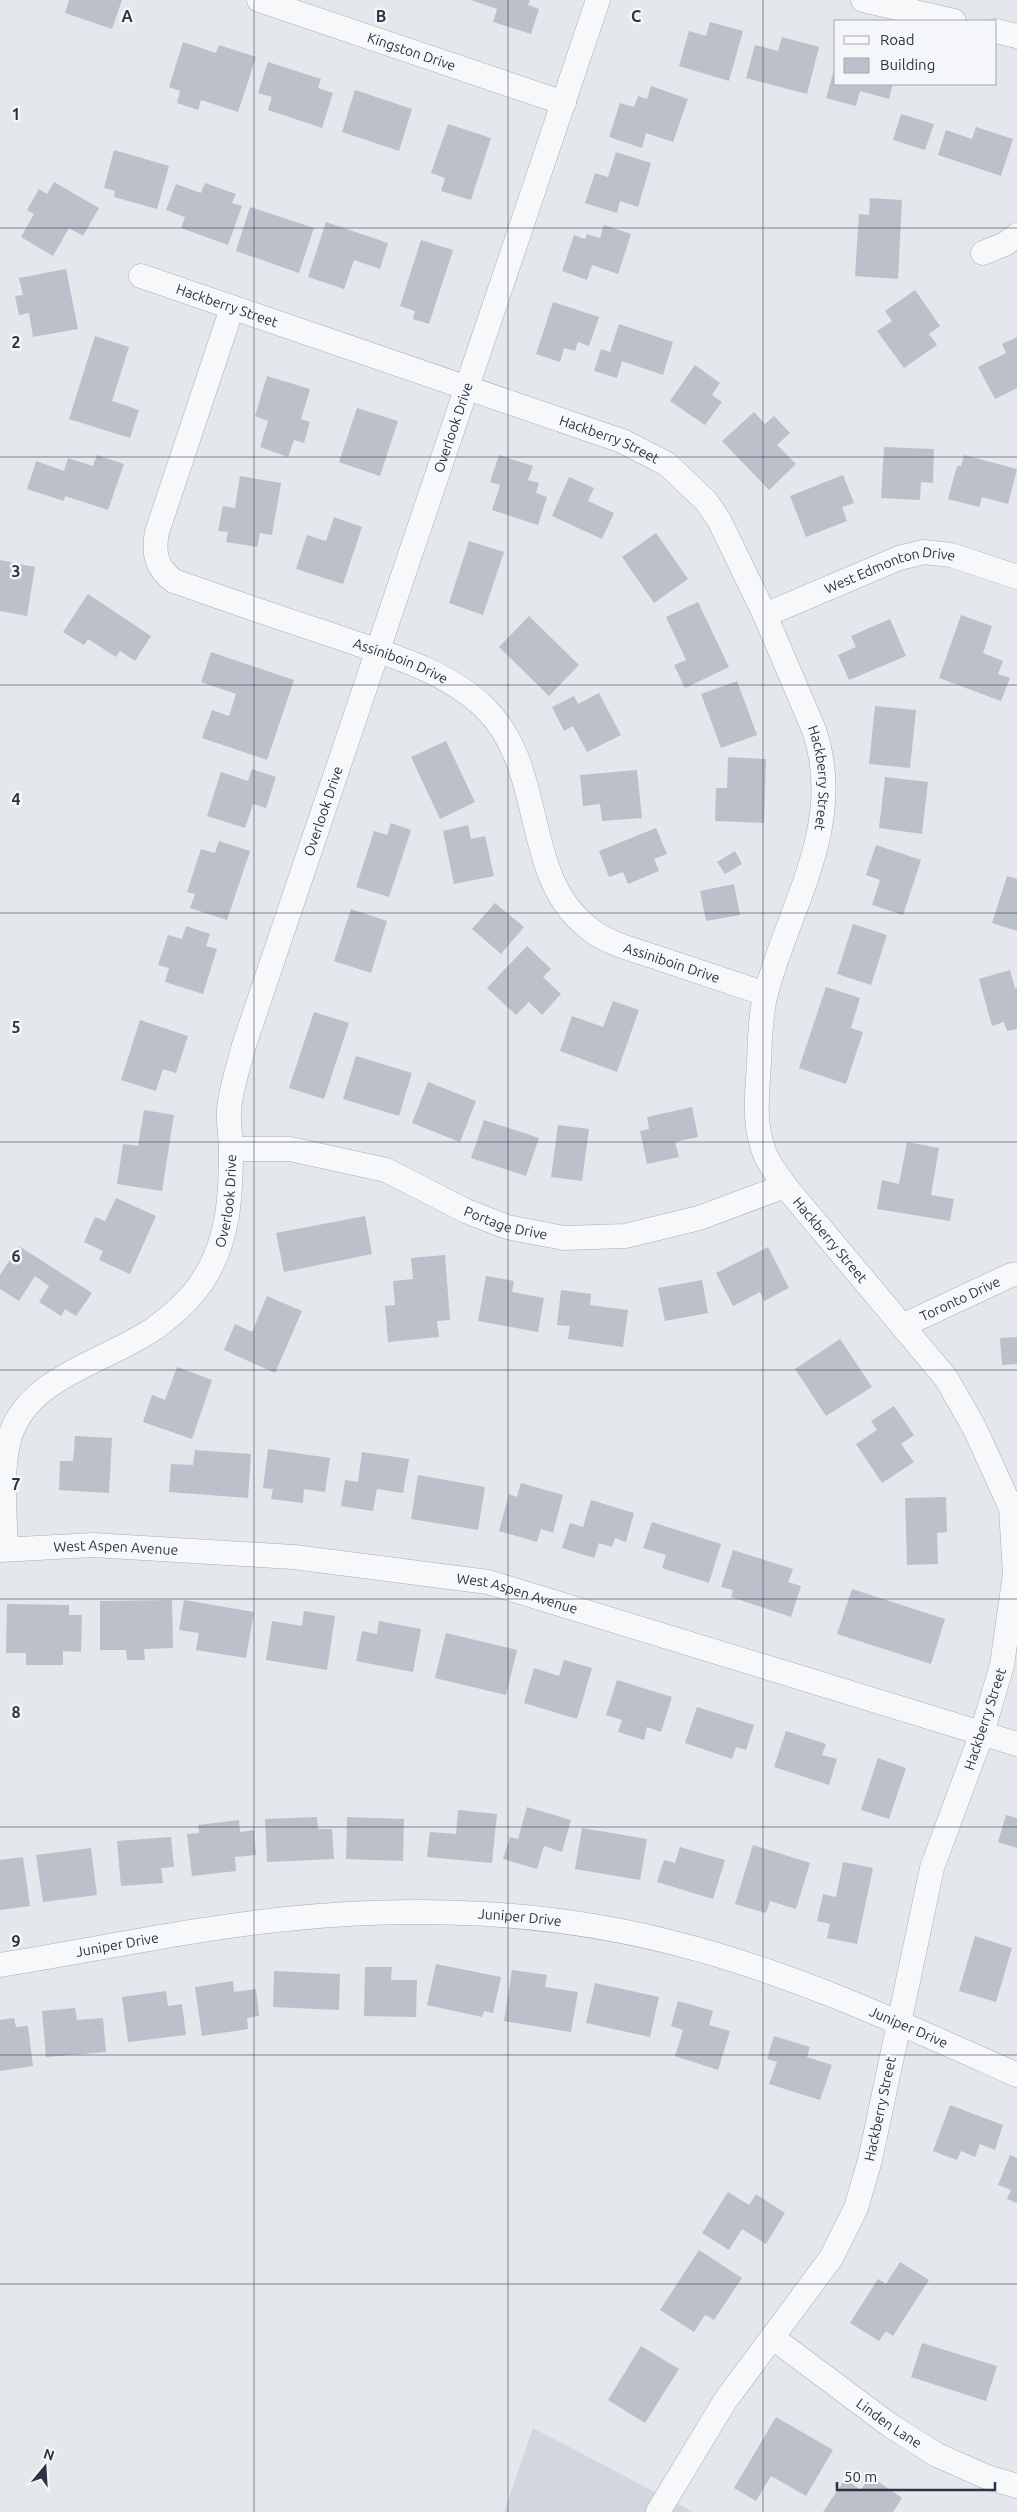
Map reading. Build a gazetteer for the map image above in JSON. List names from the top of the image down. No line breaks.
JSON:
{"streets":{"street":["Kingston Drive","Hackberry Street","Overlook Drive","West Edmonton Drive","Assiniboin Drive","Portage Drive","Toronto Drive","West Aspen Avenue","Juniper Drive","Linden Lane"]},"crossings":[["Kingston Drive","Overlook Drive"],["Hackberry Street","Overlook Drive"],["Hackberry Street","West Edmonton Drive"],["Hackberry Street","Assiniboin Drive"],["Hackberry Street","Portage Drive"],["Hackberry Street","Toronto Drive"],["Hackberry Street","West Aspen Avenue"],["Hackberry Street","Juniper Drive"],["Hackberry Street","Linden Lane"],["Overlook Drive","Assiniboin Drive"],["Overlook Drive","Portage Drive"],["Overlook Drive","West Aspen Avenue"]],"legend":["Road","Building"],"scale_bar":"50 m","north":"top","grid":{"columns":["A","B","C"],"rows":["1","2","3","4","5","6","7","8","9"]}}
